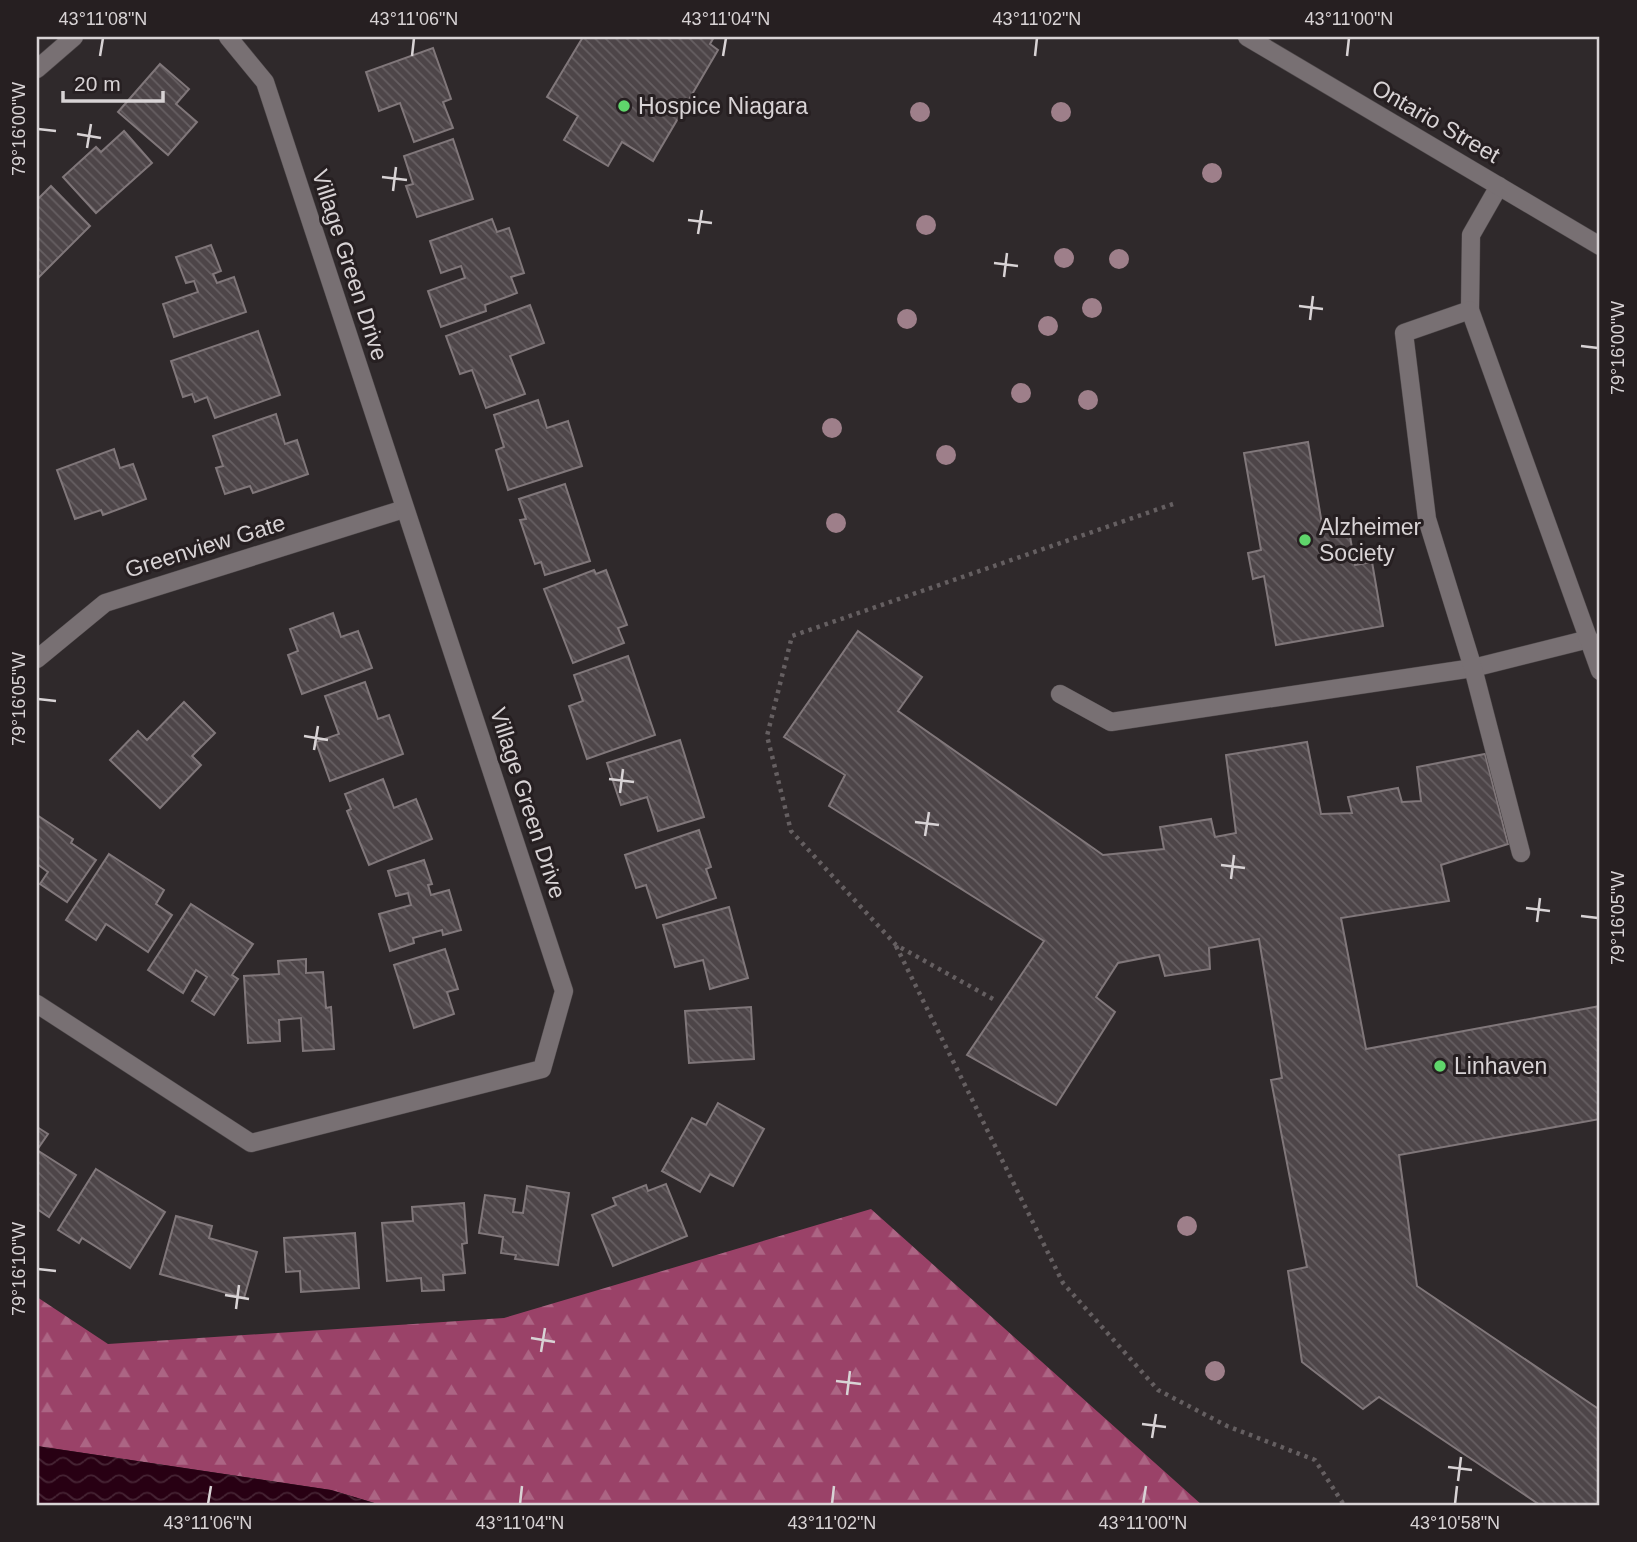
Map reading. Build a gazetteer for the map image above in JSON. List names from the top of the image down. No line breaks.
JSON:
{"streets":{"street":["Ontario Street","Village Green Drive","Greenview Gate"]},"crossings":[["Village Green Drive","Greenview Gate"]],"places":["Hospice Niagara","Alzheimer Society","Linhaven"],"scale_bar":"20 m","coordinates":["43°11'08\"N","43°11'06\"N","43°11'04\"N","43°11'02\"N","43°11'00\"N","79°16'00\"W","79°16'05\"W","79°16'10\"W","43°10'58\"N"]}
